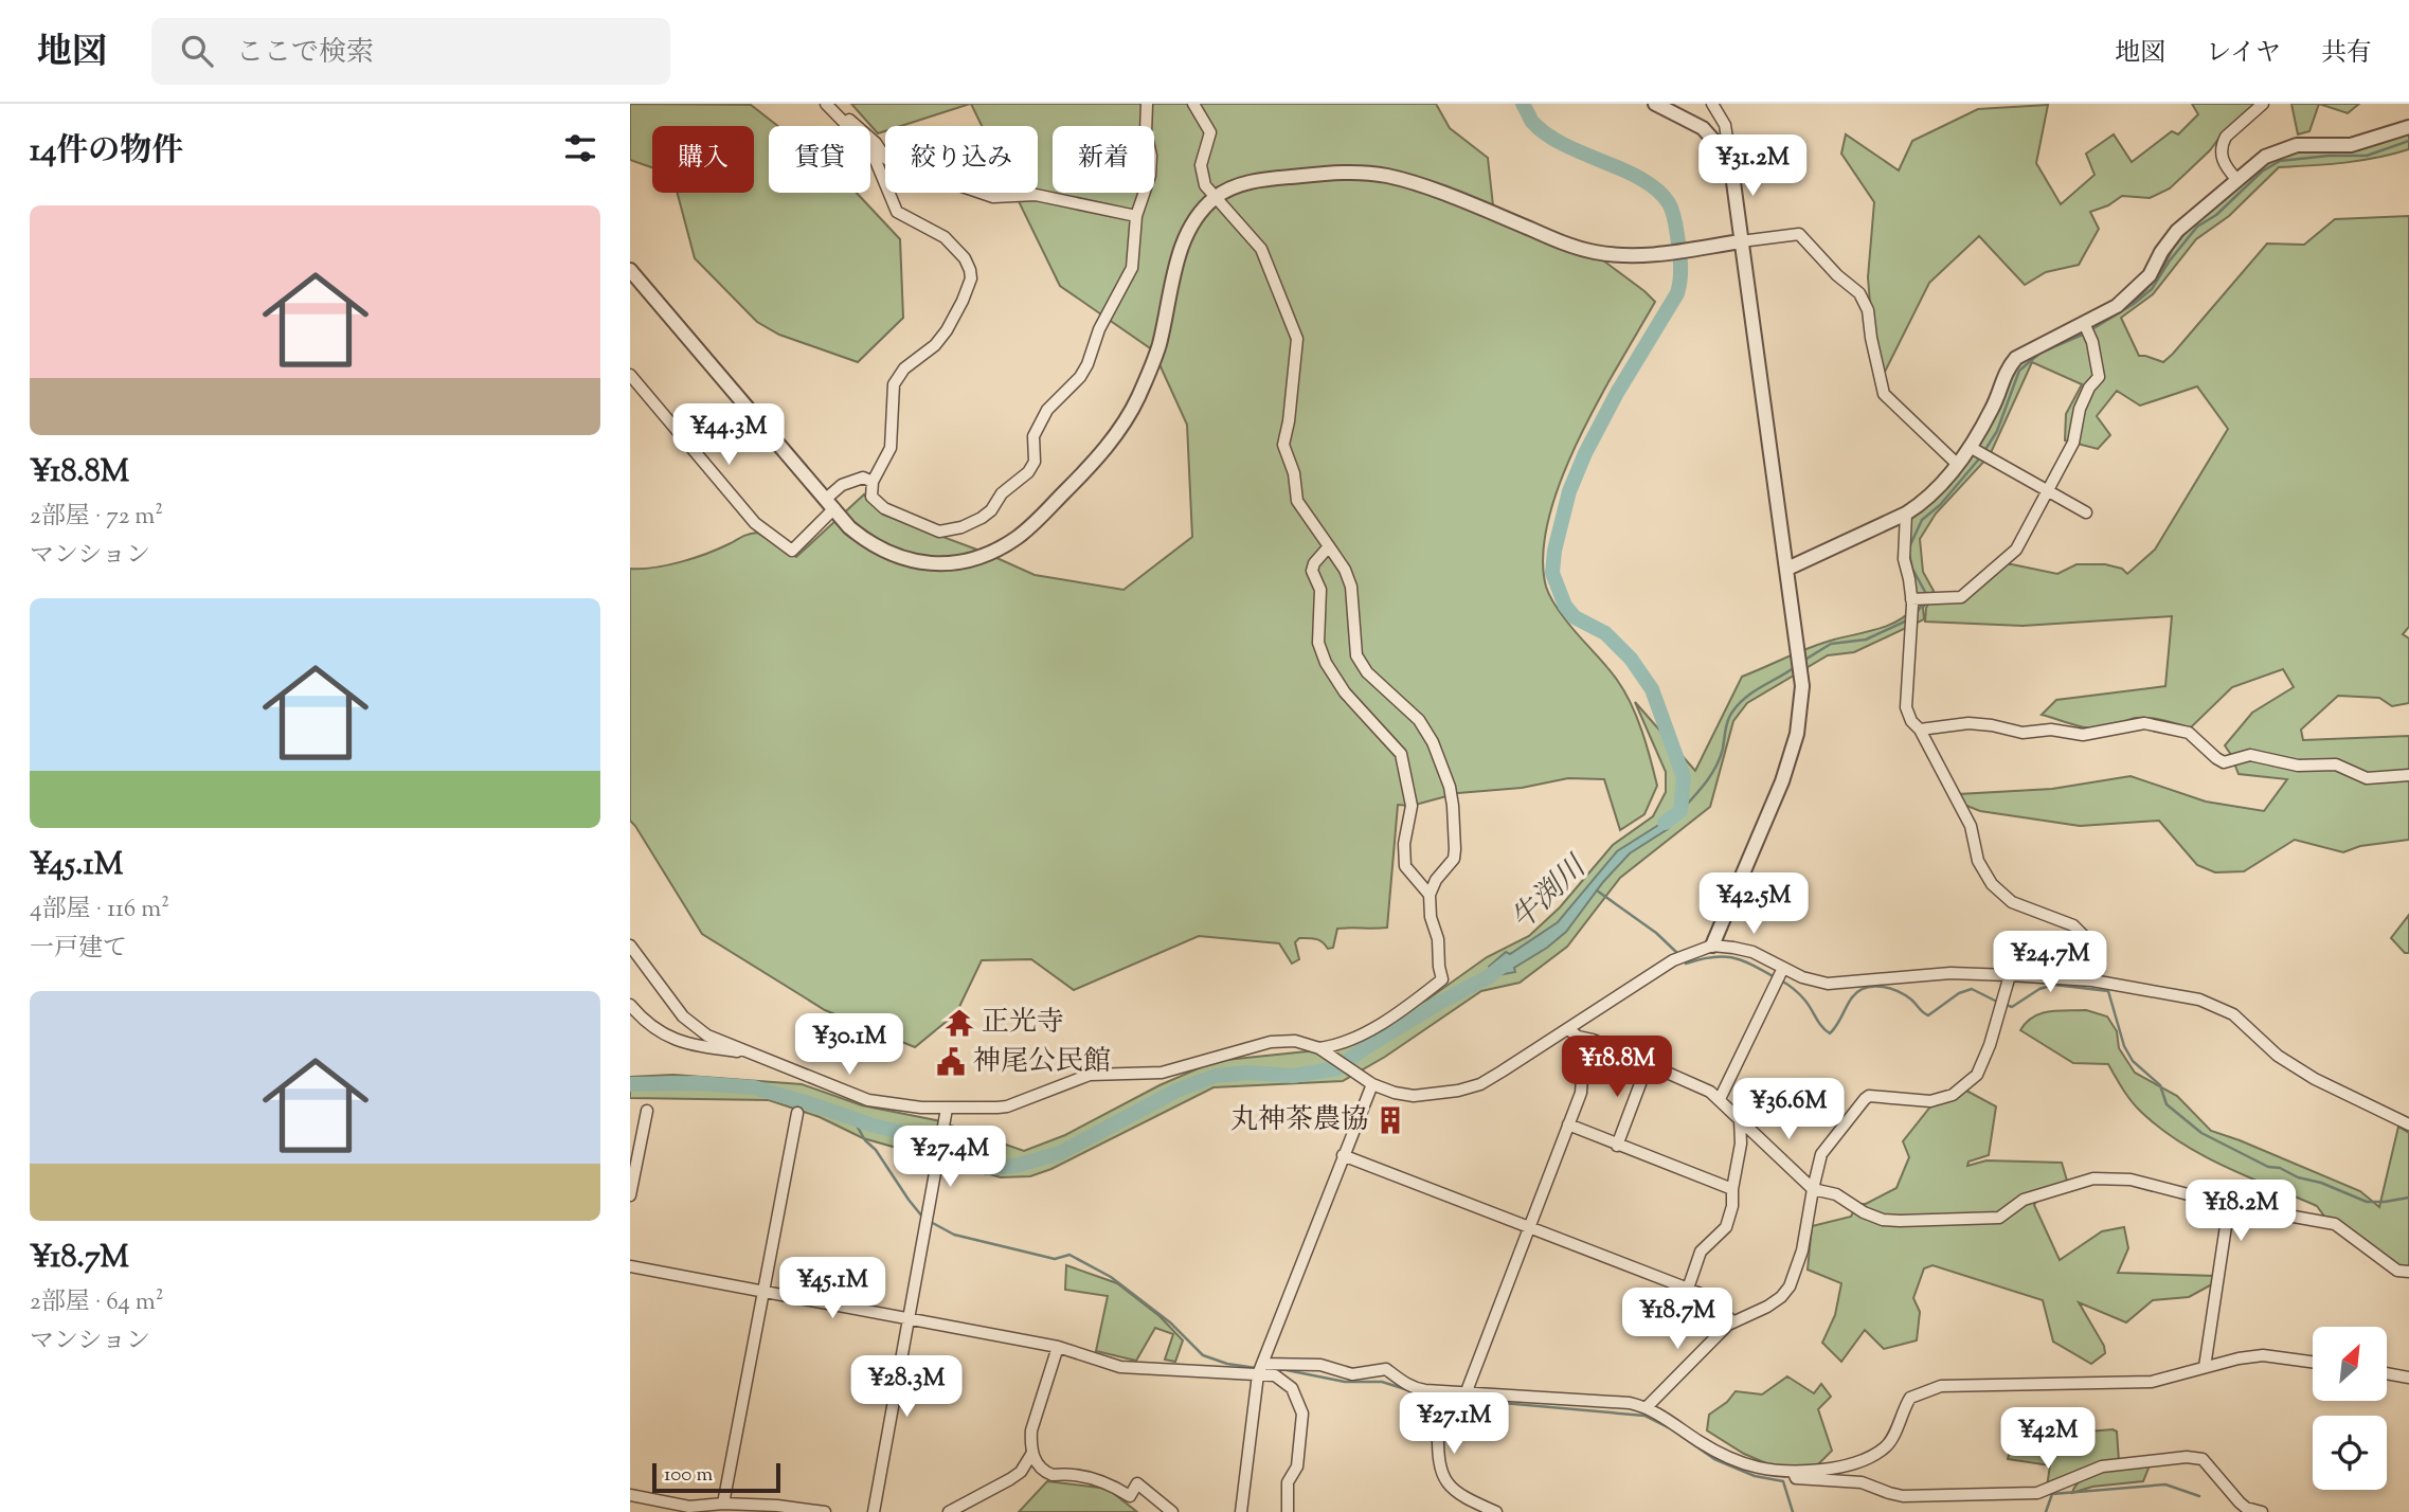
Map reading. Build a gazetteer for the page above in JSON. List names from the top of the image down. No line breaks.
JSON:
{"water":["牛渕川"],"places":{"temple":["正光寺"],"public building":["神尾公民館"],"building":["丸神茶農協"]},"scale_bar":"100 m","north":"top right","page":{"header":"地図","search":"ここで検索","nav":["地図","レイヤ","共有"],"heading":"14件の物件","chip":["購入","賃貸","絞り込み","新着"],"price":["¥31.2M","¥44.3M","¥42.5M","¥24.7M","¥30.1M","¥18.8M","¥36.6M","¥27.4M","¥18.2M","¥45.1M","¥18.7M","¥28.3M","¥27.1M","¥42M"],"list":[{"name":"¥18.8M","note":"2部屋 · 72 m² · マンション"},{"name":"¥45.1M","note":"4部屋 · 116 m² · 一戸建て"},{"name":"¥18.7M","note":"2部屋 · 64 m² · マンション"}],"scale":"100 m"}}
